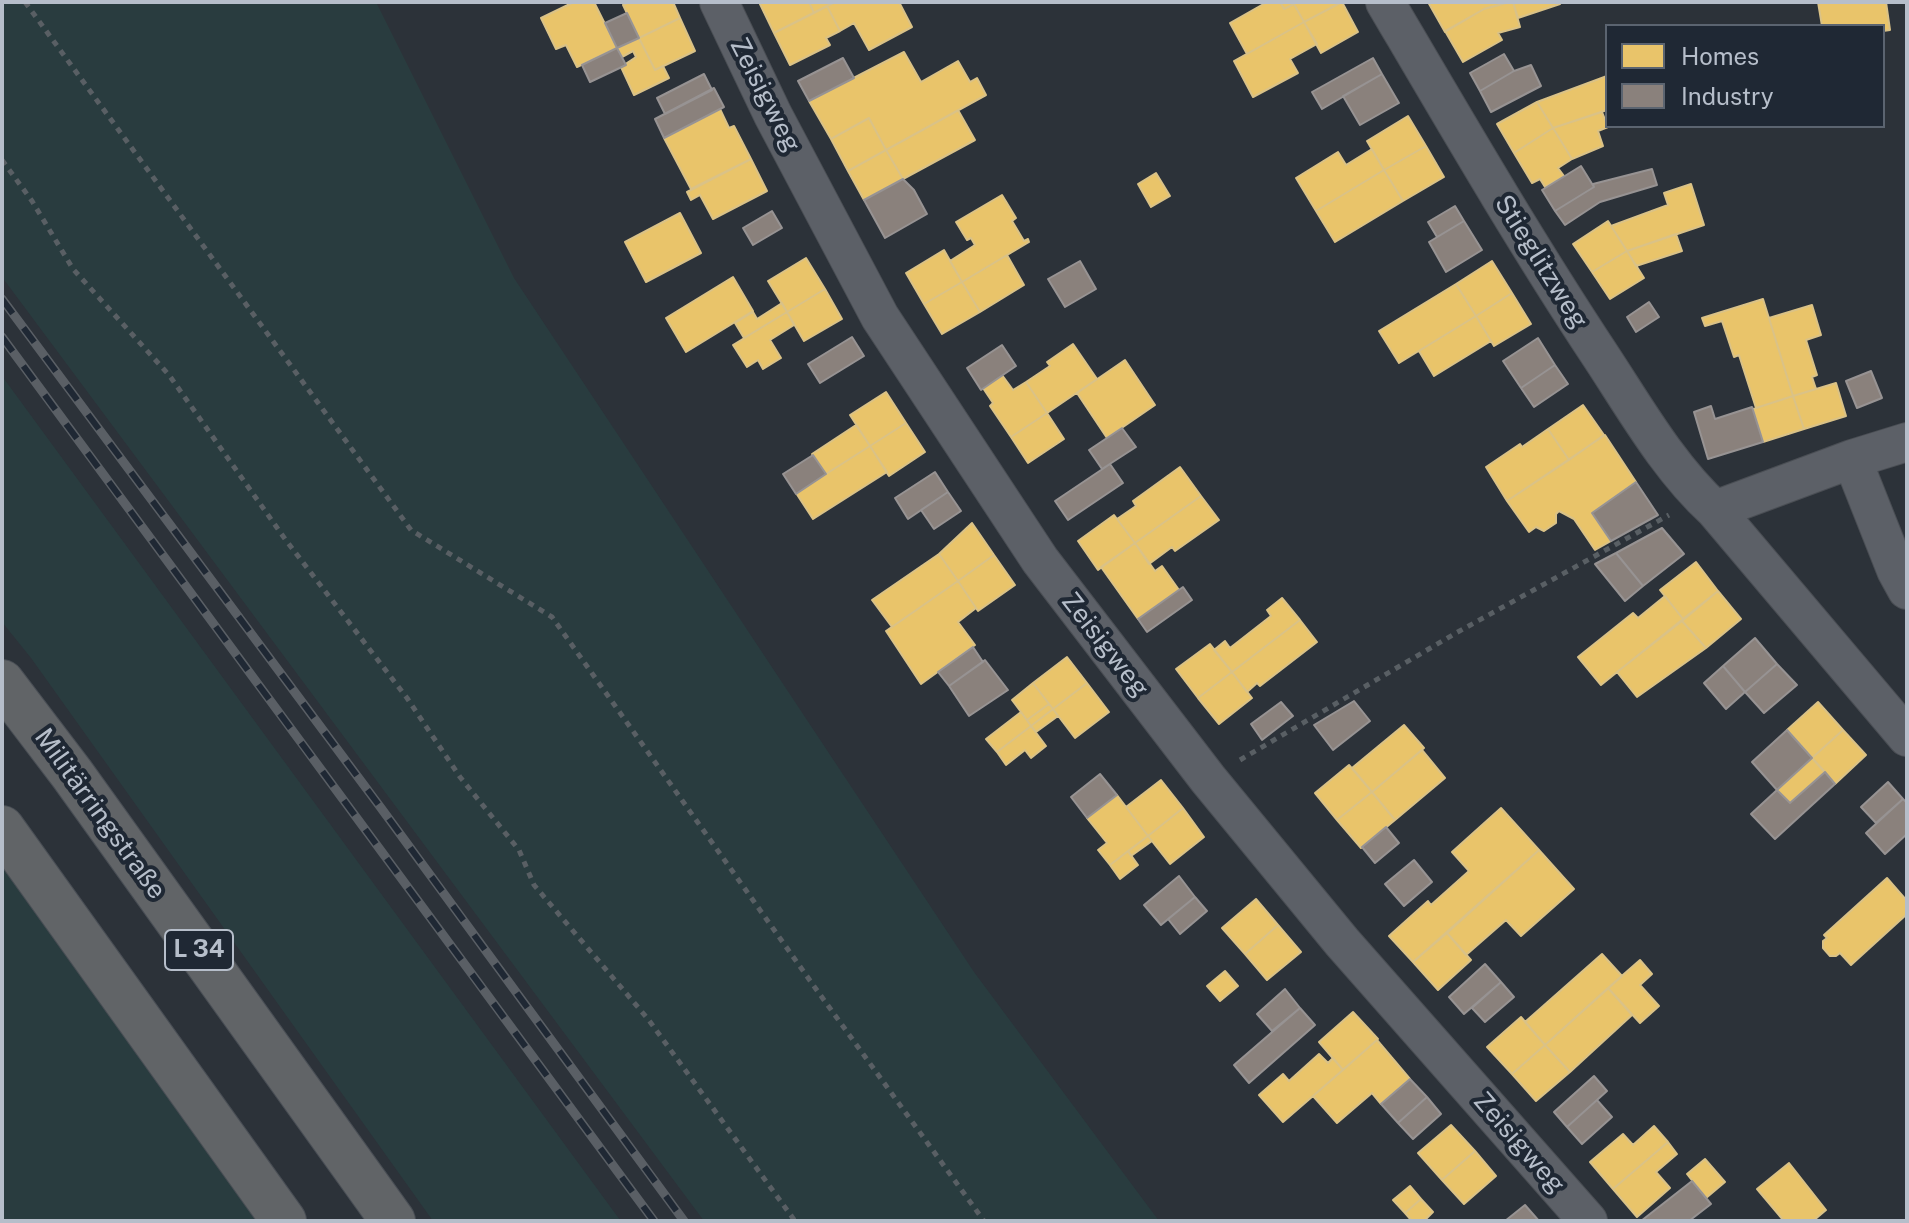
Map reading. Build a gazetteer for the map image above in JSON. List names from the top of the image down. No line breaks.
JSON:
{"streets":{"highway":["Militärringstraße","L 34"],"street":["Zeisigweg","Stieglitzweg"]},"legend":["Homes","Industry"]}
